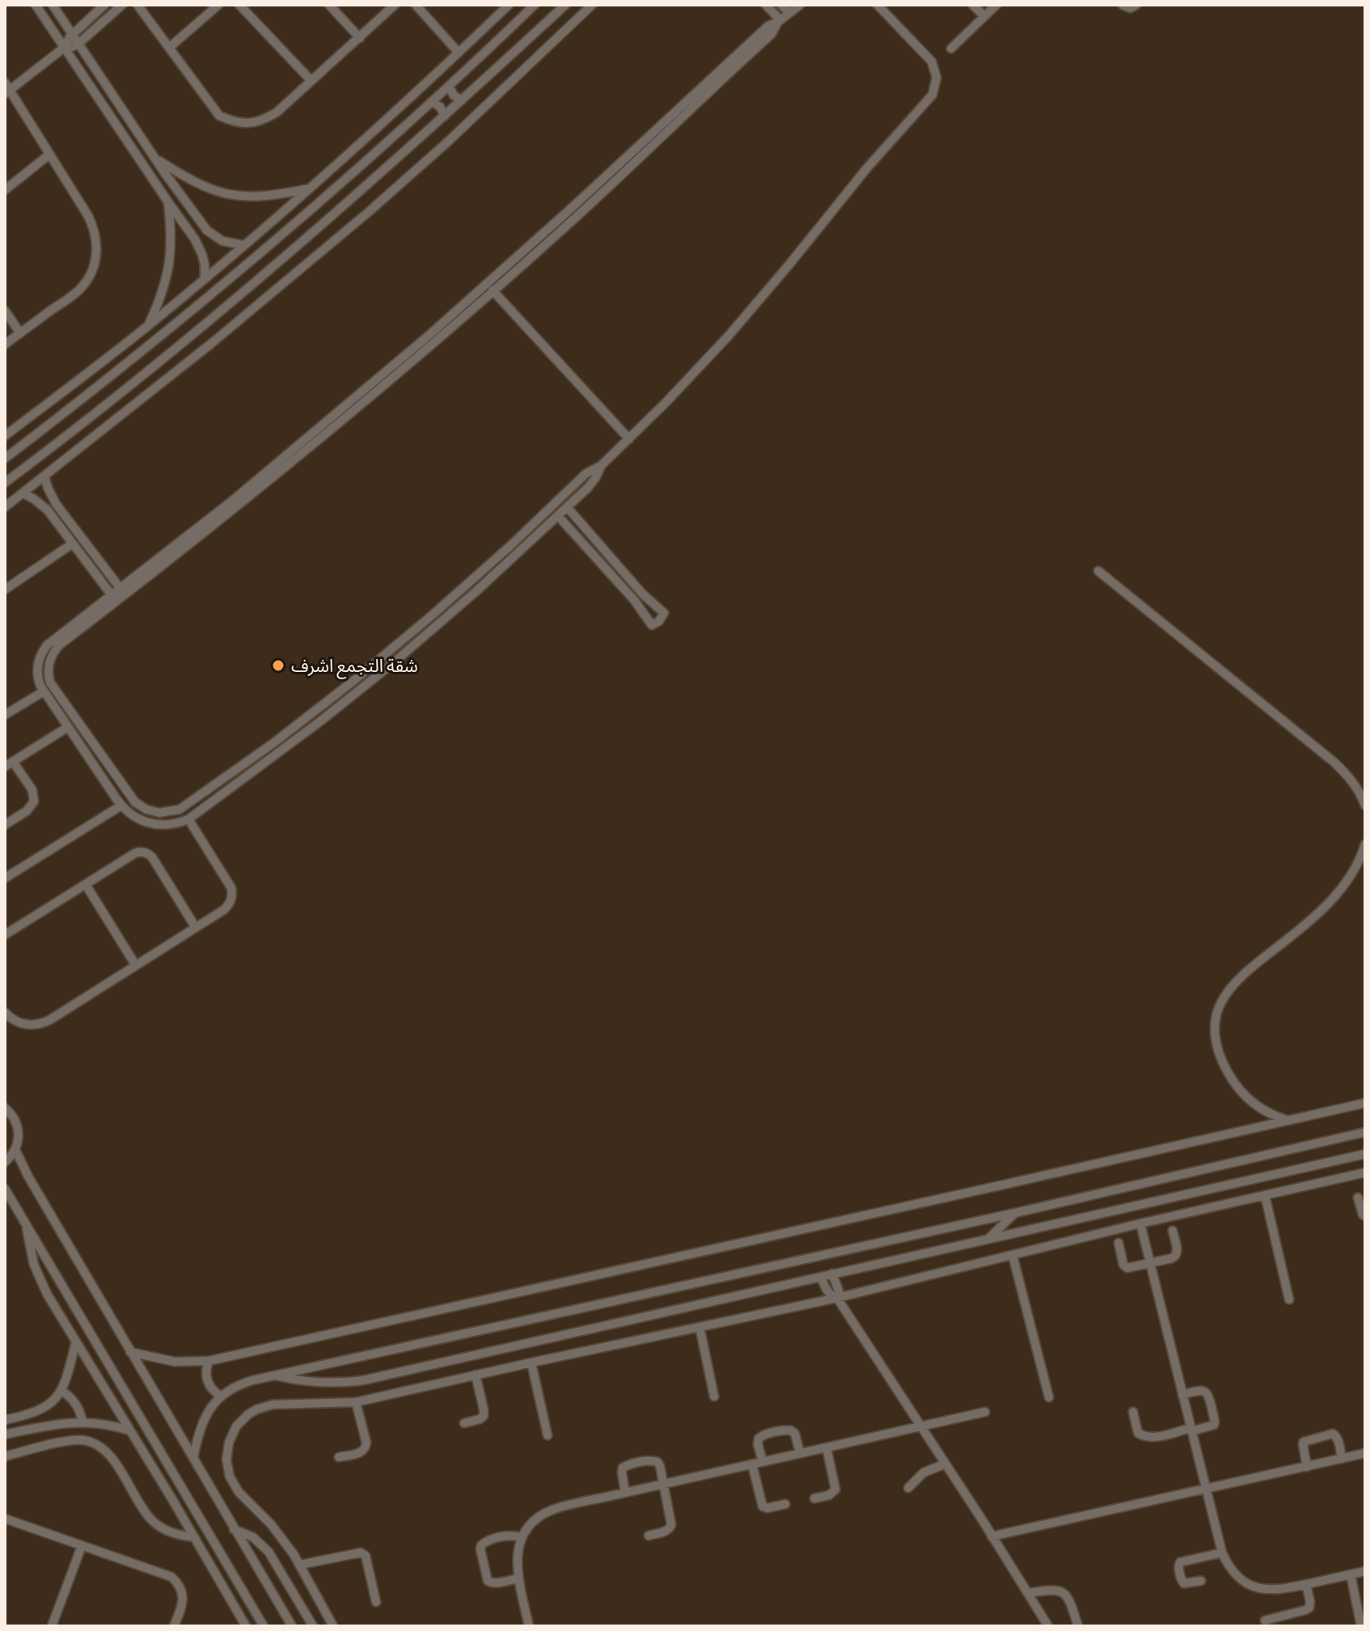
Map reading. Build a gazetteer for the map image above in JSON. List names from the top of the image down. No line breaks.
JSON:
{"places":["شقة التجمع اشرف"]}
